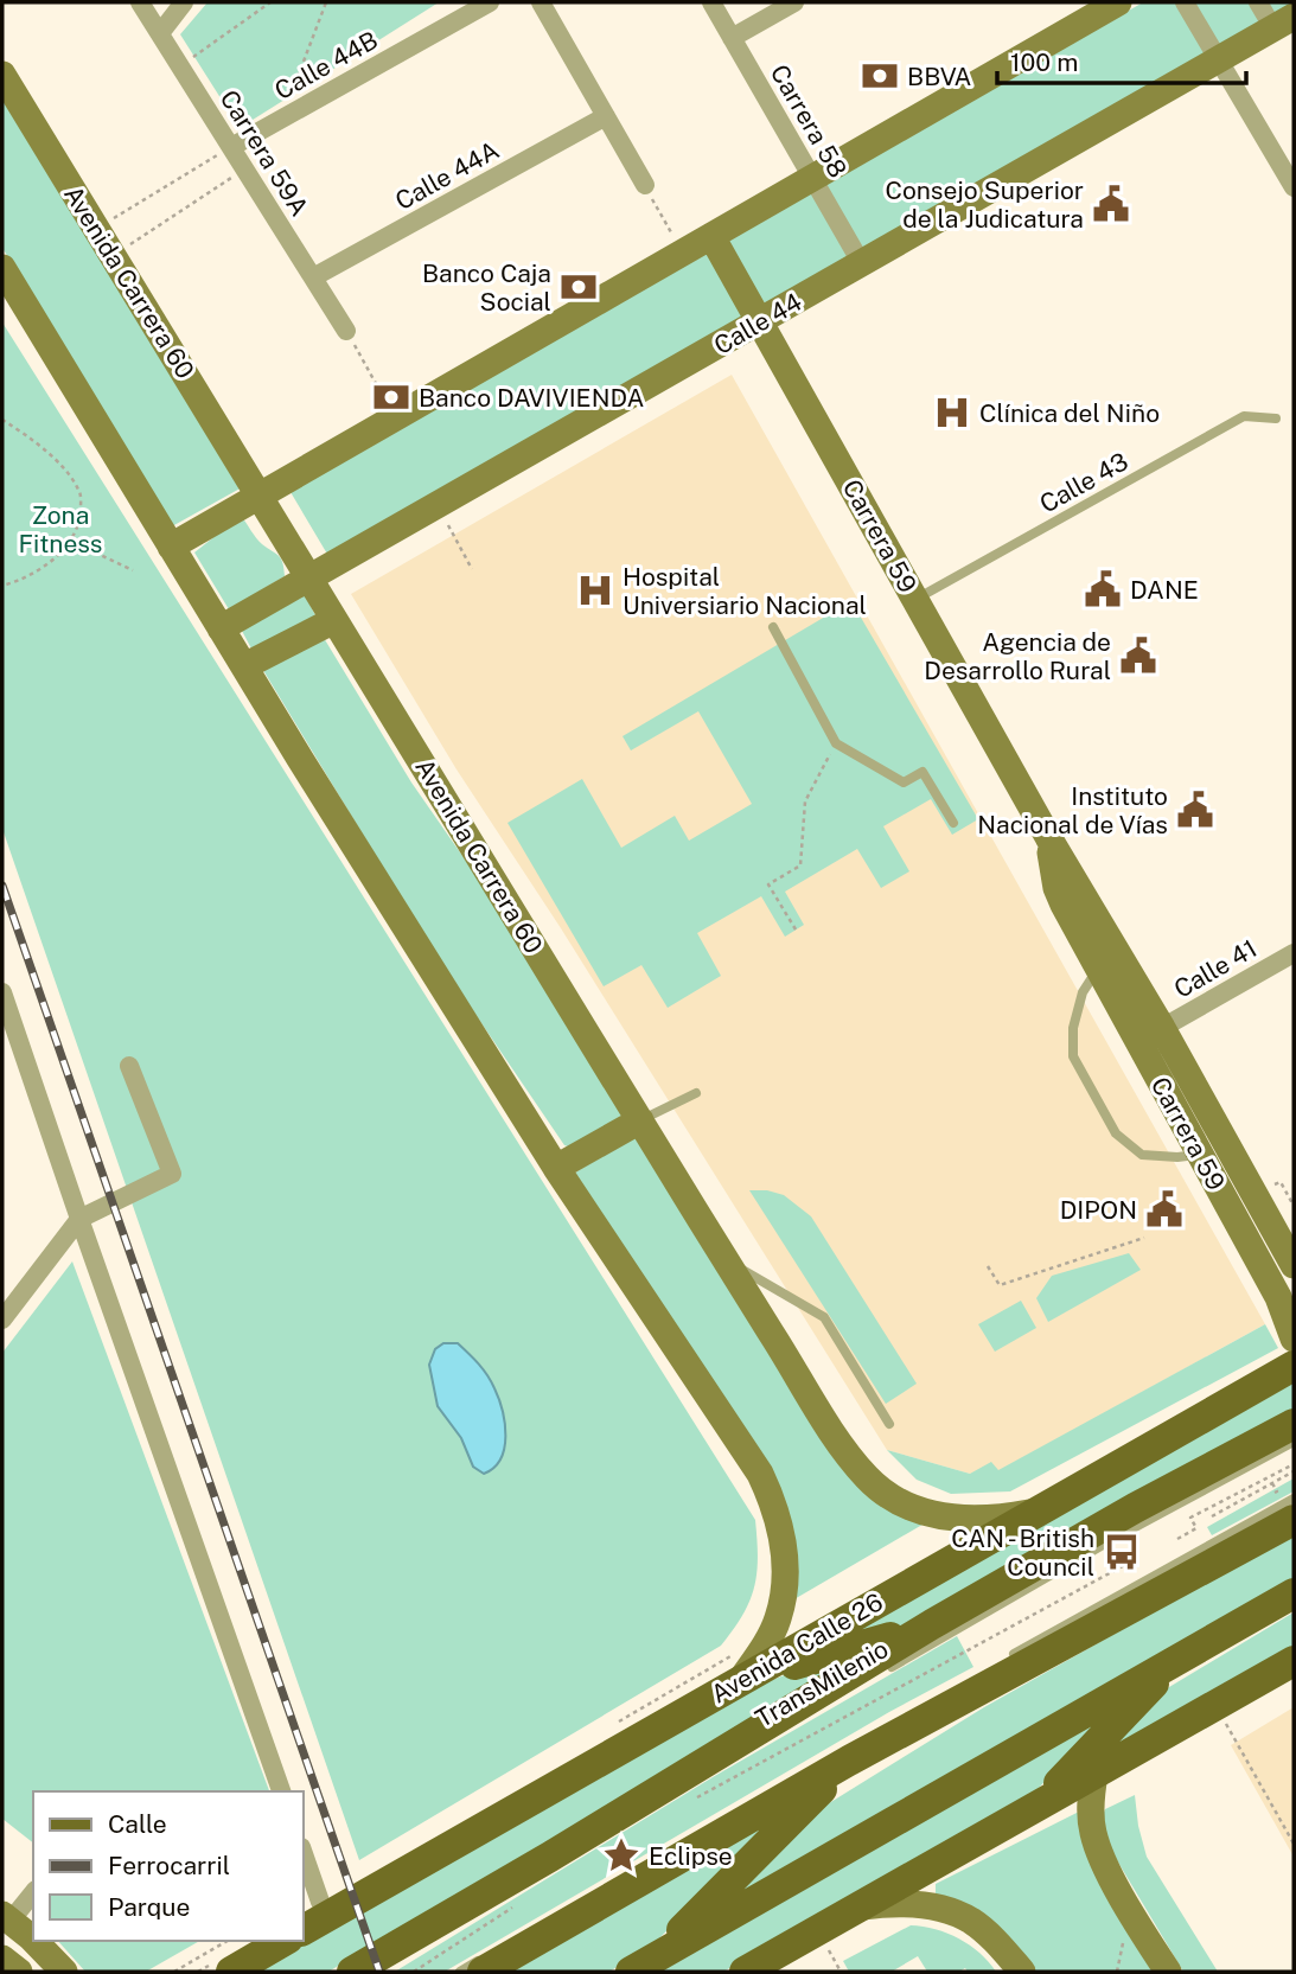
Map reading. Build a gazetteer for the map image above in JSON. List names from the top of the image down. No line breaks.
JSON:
{"streets":{"main road":["Avenida Calle 26"],"street":["Calle 44B","Carrera 58","Carrera 59A","Calle 44A","Avenida Carrera 60","Calle 44","Carrera 59","Calle 41"],"lane":["Calle 43","TransMilenio"]},"crossings":[["Calle 44B","Carrera 59A"],["Carrera 58","Calle 44"],["Carrera 59A","Calle 44A"],["Avenida Carrera 60","Calle 44"],["Avenida Carrera 60","Avenida Calle 26"],["Calle 44","Carrera 59"],["Calle 43","Carrera 59"],["Carrera 59","Calle 41"]],"parks":["Zona Fitness"],"places":{"bank":["BBVA","Banco Caja Social","Banco DAVIVIENDA"],"public building":["Consejo Superior de la Judicatura","DANE","Agencia de Desarrollo Rural","Instituto Nacional de Vías","DIPON"],"hospital":["Clínica del Niño","Hospital Universiario Nacional"],"bus stop":["CAN - British Council"],"place":["Eclipse"]},"legend":["Calle","Ferrocarril","Parque"],"scale_bar":"100 m"}
